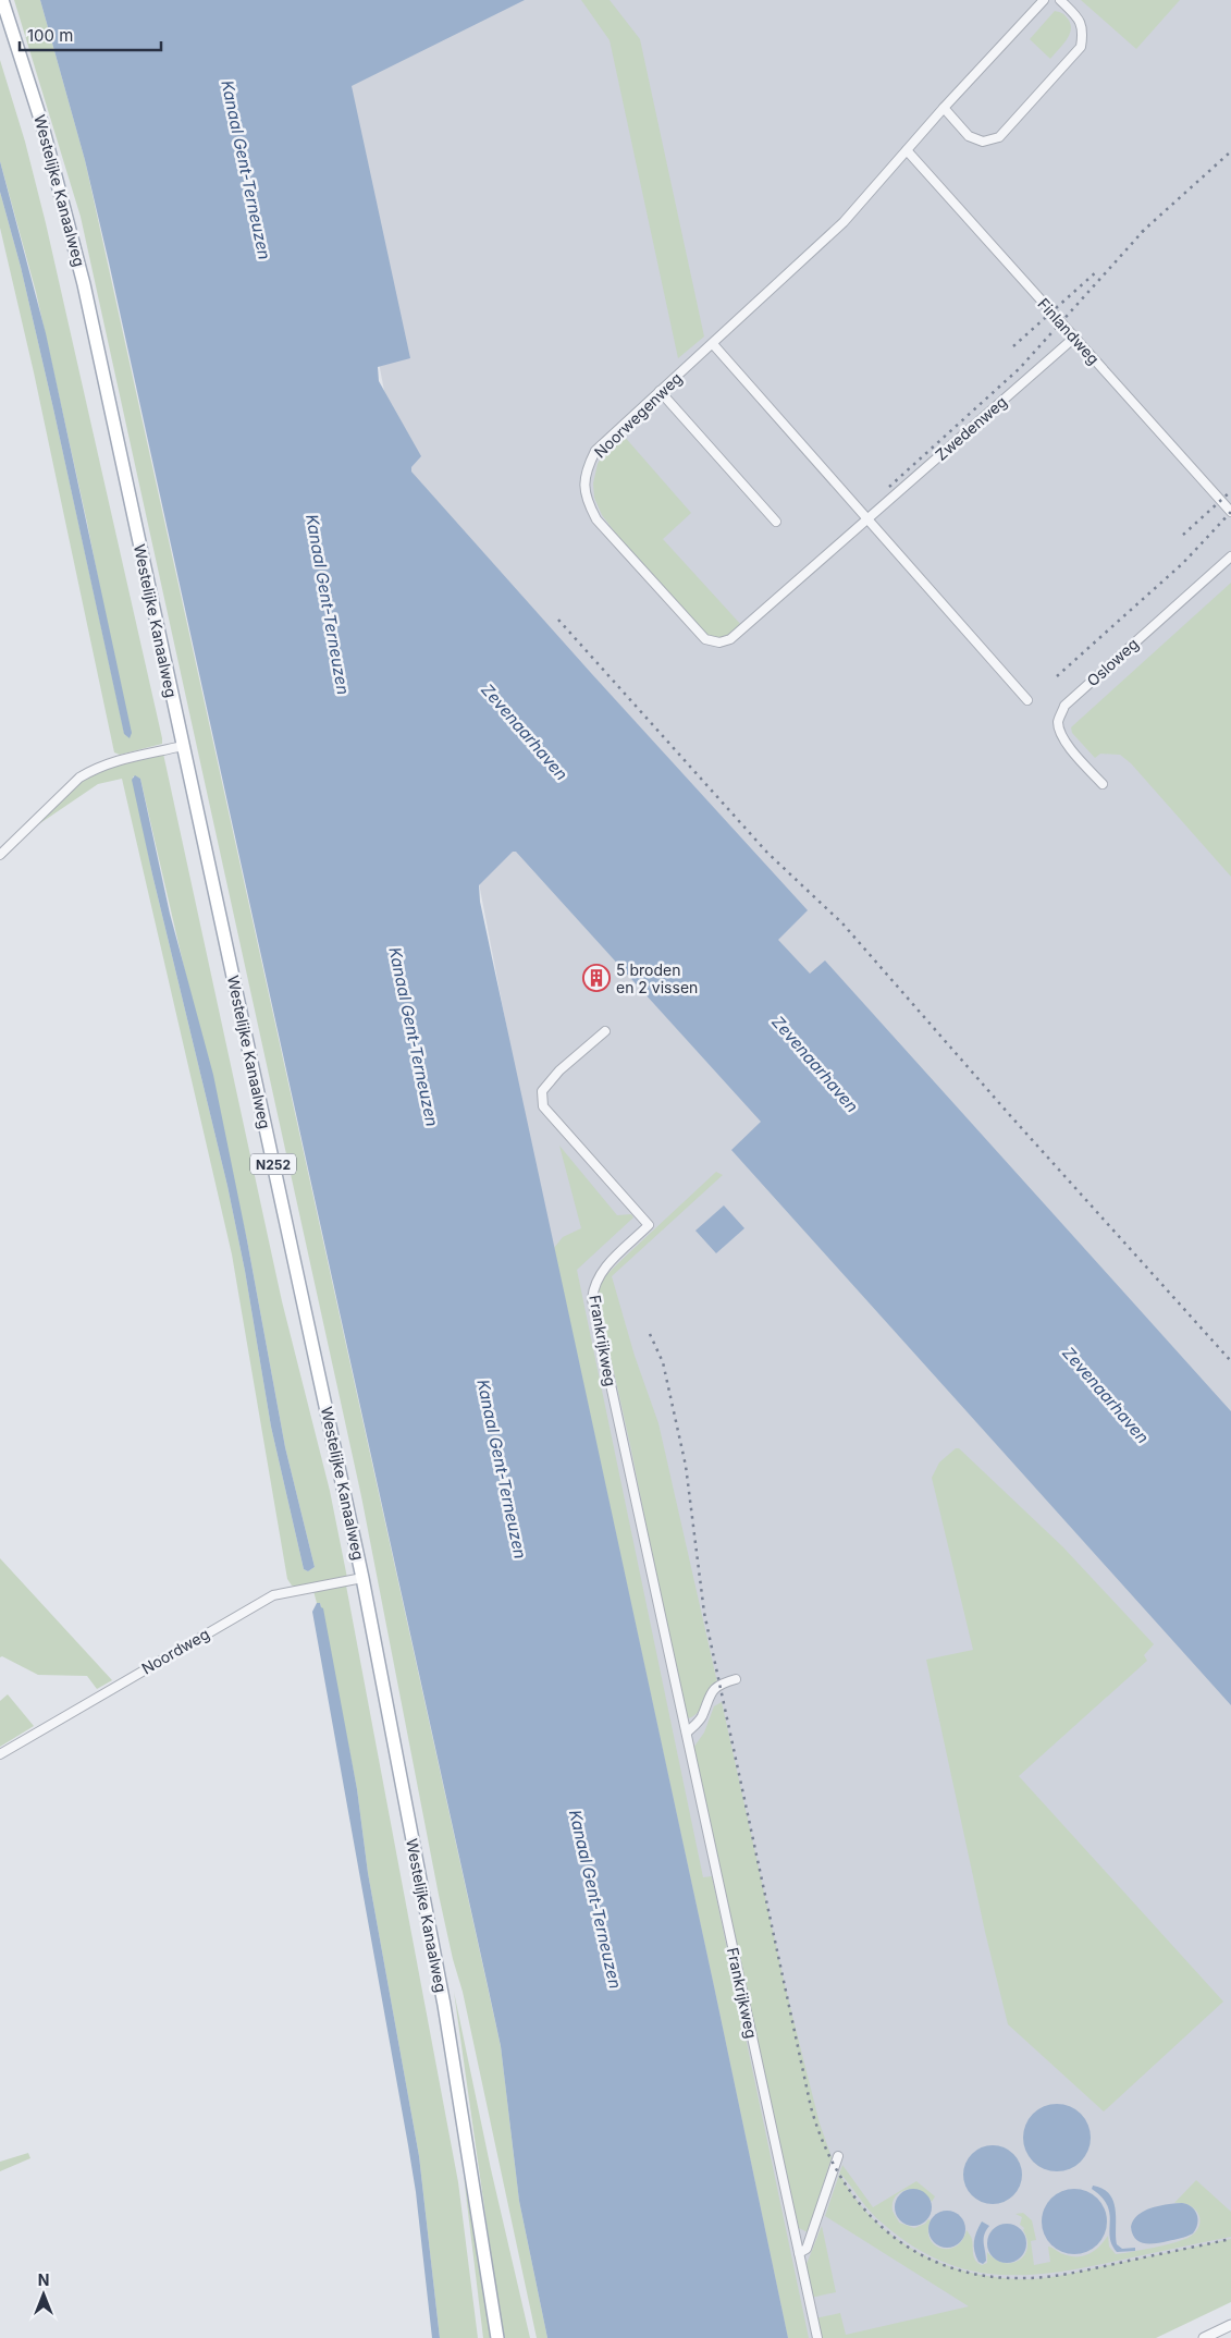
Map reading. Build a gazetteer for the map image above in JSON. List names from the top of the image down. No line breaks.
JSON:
{"streets":{"main road":["Westelijke Kanaalweg","N252"],"street":["Finlandweg","Noorwegenweg","Zwedenweg","Osloweg","Frankrijkweg","Noordweg"]},"crossings":[["Westelijke Kanaalweg","Noordweg"],["Finlandweg","Noorwegenweg"],["Finlandweg","Zwedenweg"],["Noorwegenweg","Zwedenweg"]],"water":["Kanaal Gent-Terneuzen","Zevenaarhaven"],"places":{"building":["5 broden en 2 vissen"]},"scale_bar":"100 m","north":"top"}
